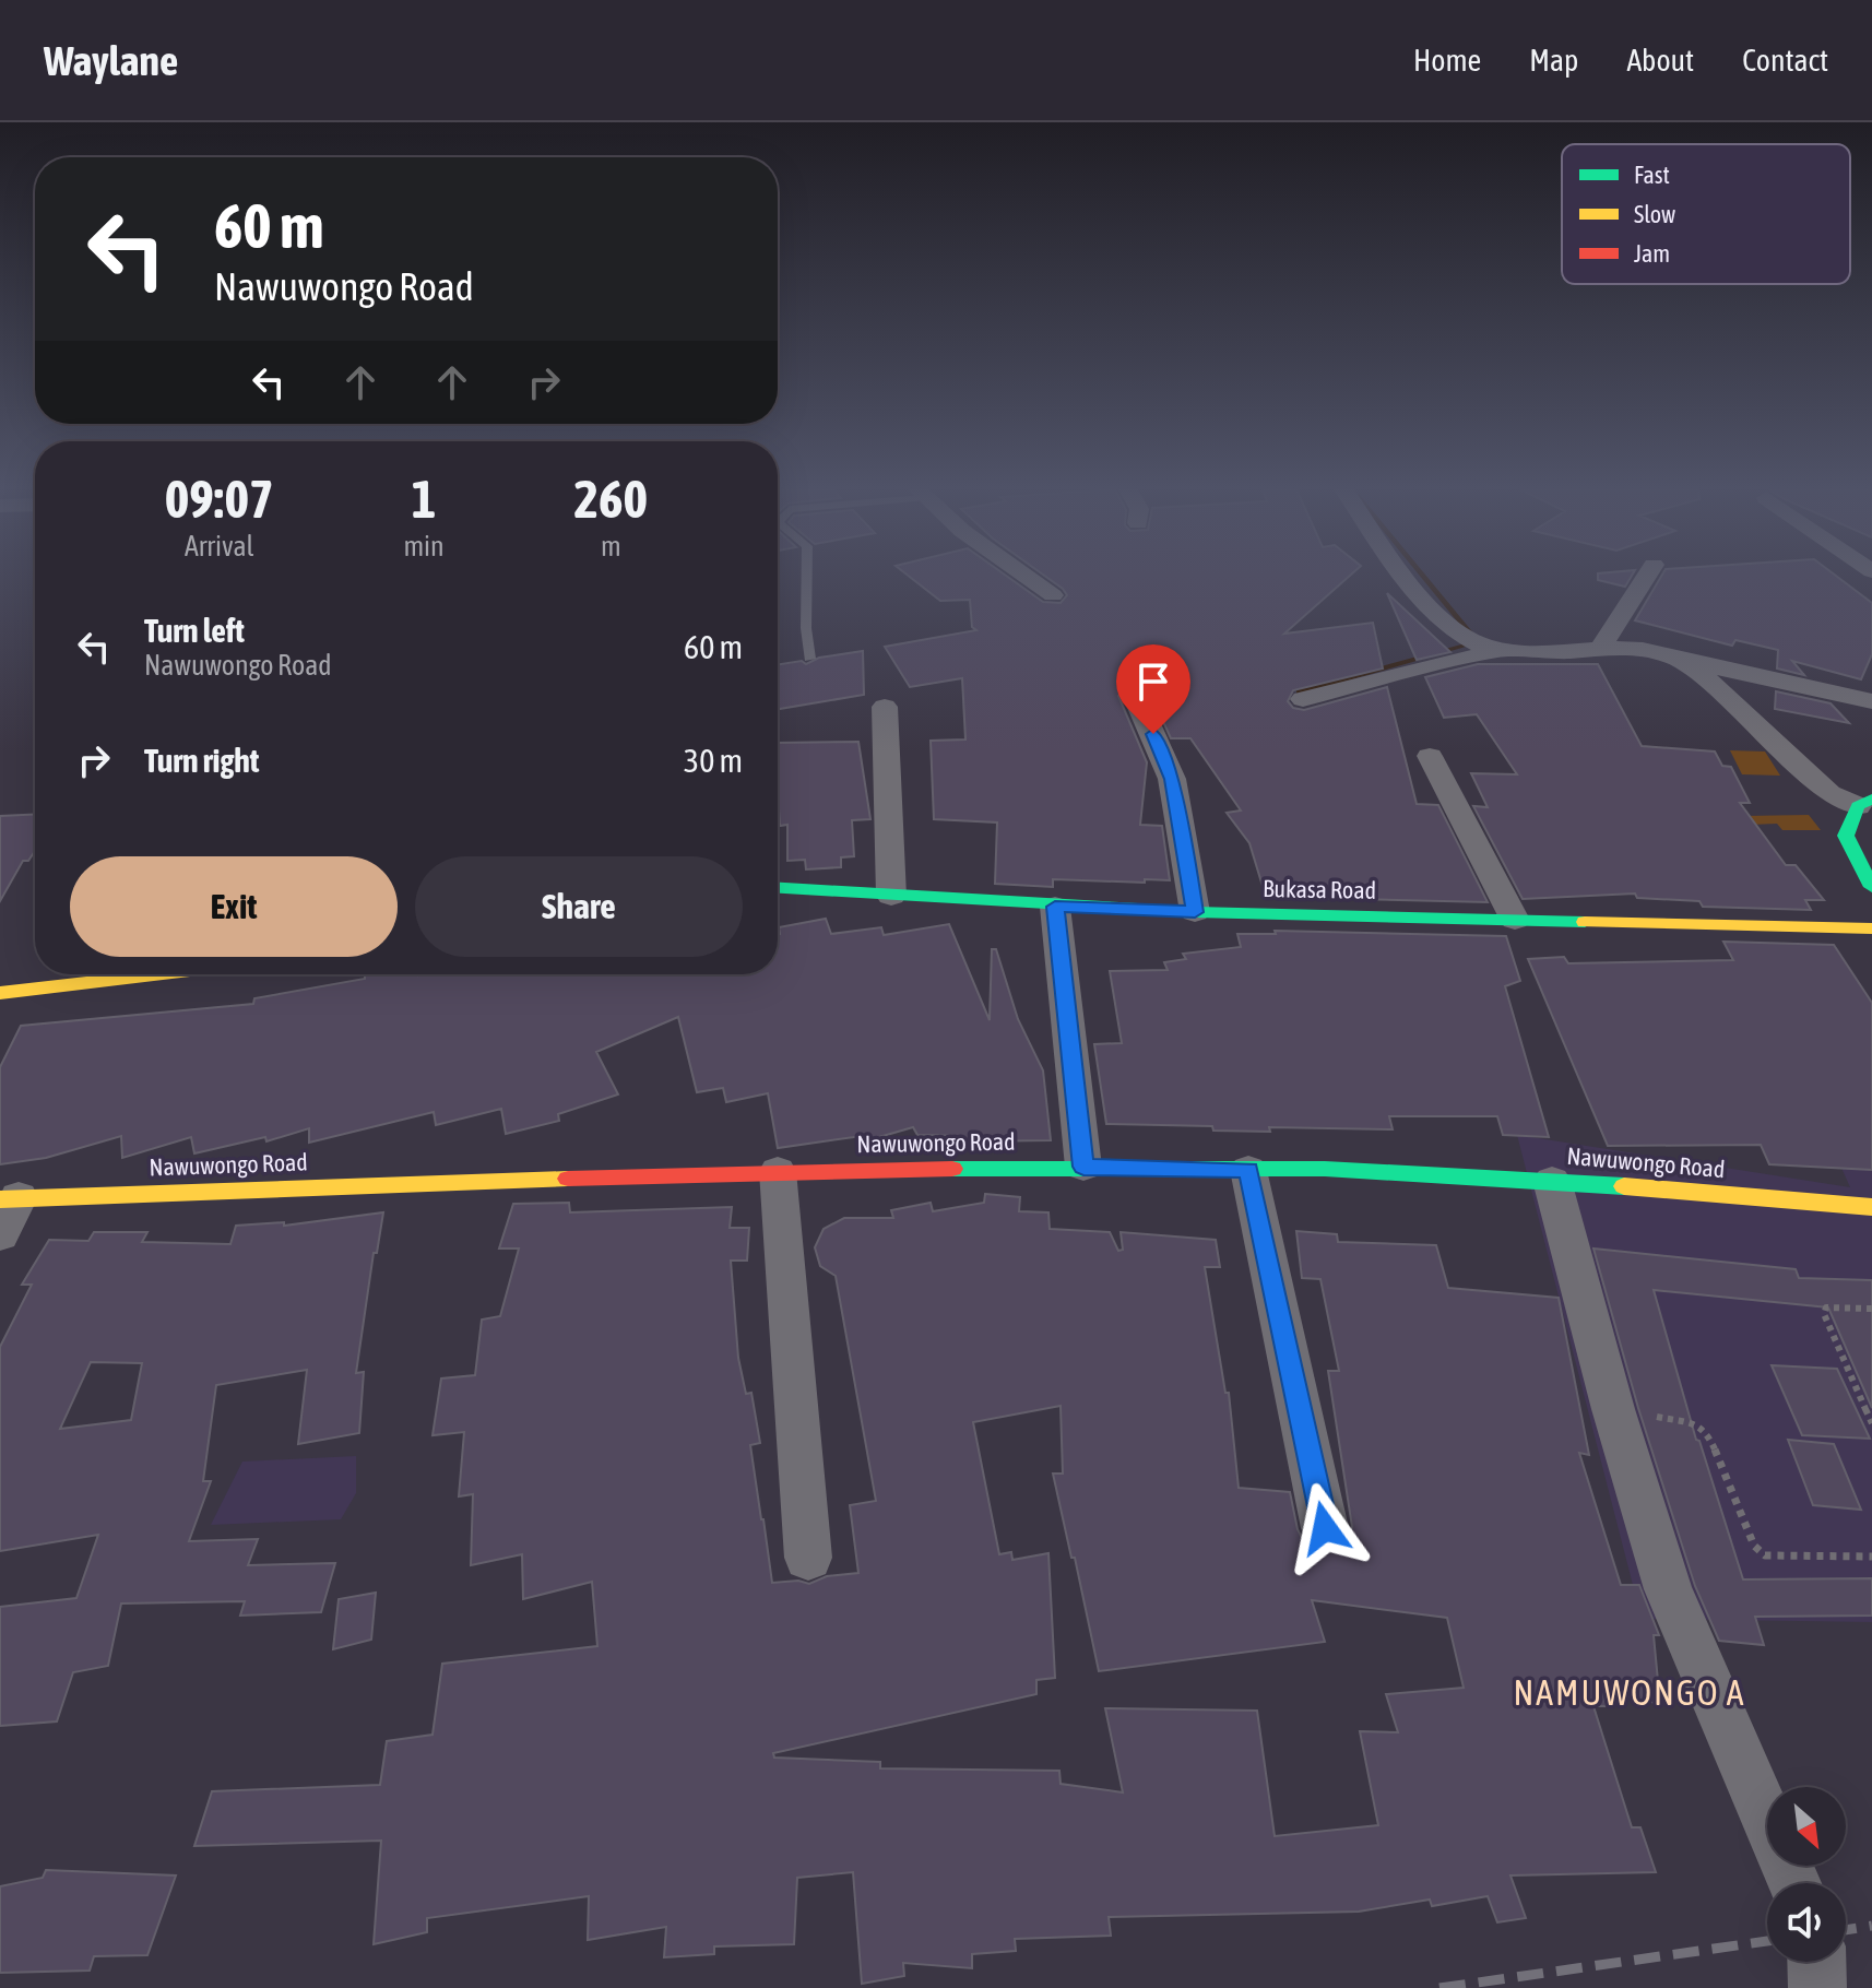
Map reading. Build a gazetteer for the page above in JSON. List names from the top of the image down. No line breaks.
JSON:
{"streets":{"street":["Bukasa Road","Nawuwongo Road"]},"districts":["NAMUWONGO A"],"legend":["Fast","Slow","Jam"],"north":"bottom right","page":{"header":"Waylane","nav":["Home","Map","About","Contact"],"turn":["60 m","Nawuwongo Road"],"eta":["09:07","Arrival","1","min","260","m"],"list":[{"name":"Turn left","note":"Nawuwongo Road","value":"60 m"},{"name":"Turn right","value":"30 m"}],"buttons":["Exit","Share"]}}
